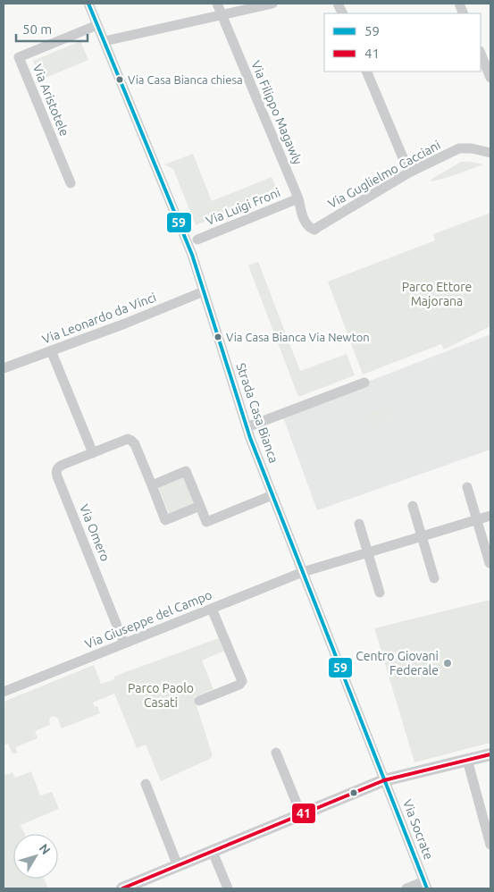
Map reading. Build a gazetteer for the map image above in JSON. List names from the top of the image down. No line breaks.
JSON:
{"streets":{"street":["Via Aristotele","Via Filippo Magawly","Via Guglielmo Cacciani","Via Luigi Froni","Via Leonardo da Vinci","Strada Casa Bianca","Via Omero","Via Giuseppe del Campo","Via Socrate"]},"crossings":[["Via Aristotele","Strada Casa Bianca"],["Via Filippo Magawly","Via Guglielmo Cacciani"],["Via Filippo Magawly","Via Luigi Froni"],["Via Leonardo da Vinci","Strada Casa Bianca"],["Strada Casa Bianca","Via Giuseppe del Campo"],["Strada Casa Bianca","Via Socrate"],["Via Omero","Via Giuseppe del Campo"]],"parks":["Parco Ettore Majorana","Parco Paolo Casati"],"places":["Via Casa Bianca chiesa","Via Casa Bianca Via Newton","Centro Giovani Federale"],"lines":["transit line 59","transit line 41"],"legend":["59","41"],"scale_bar":"50 m","north":"top right"}
